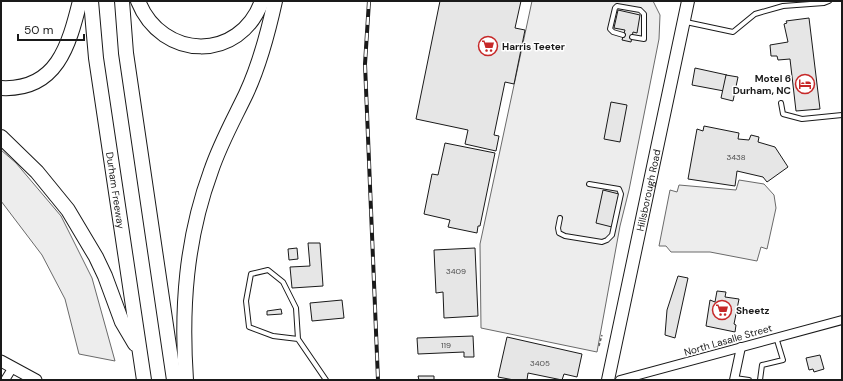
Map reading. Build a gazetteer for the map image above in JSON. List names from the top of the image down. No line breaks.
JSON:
{"streets":{"highway":["Durham Freeway"],"main road":["Hillsborough Road"],"street":["North Lasalle Street"]},"places":{"supermarket":["Harris Teeter","Sheetz"],"hotel":["Motel 6 Durham, NC"]},"house_numbers":["3438","3409","119","3405"],"scale_bar":"50 m"}
